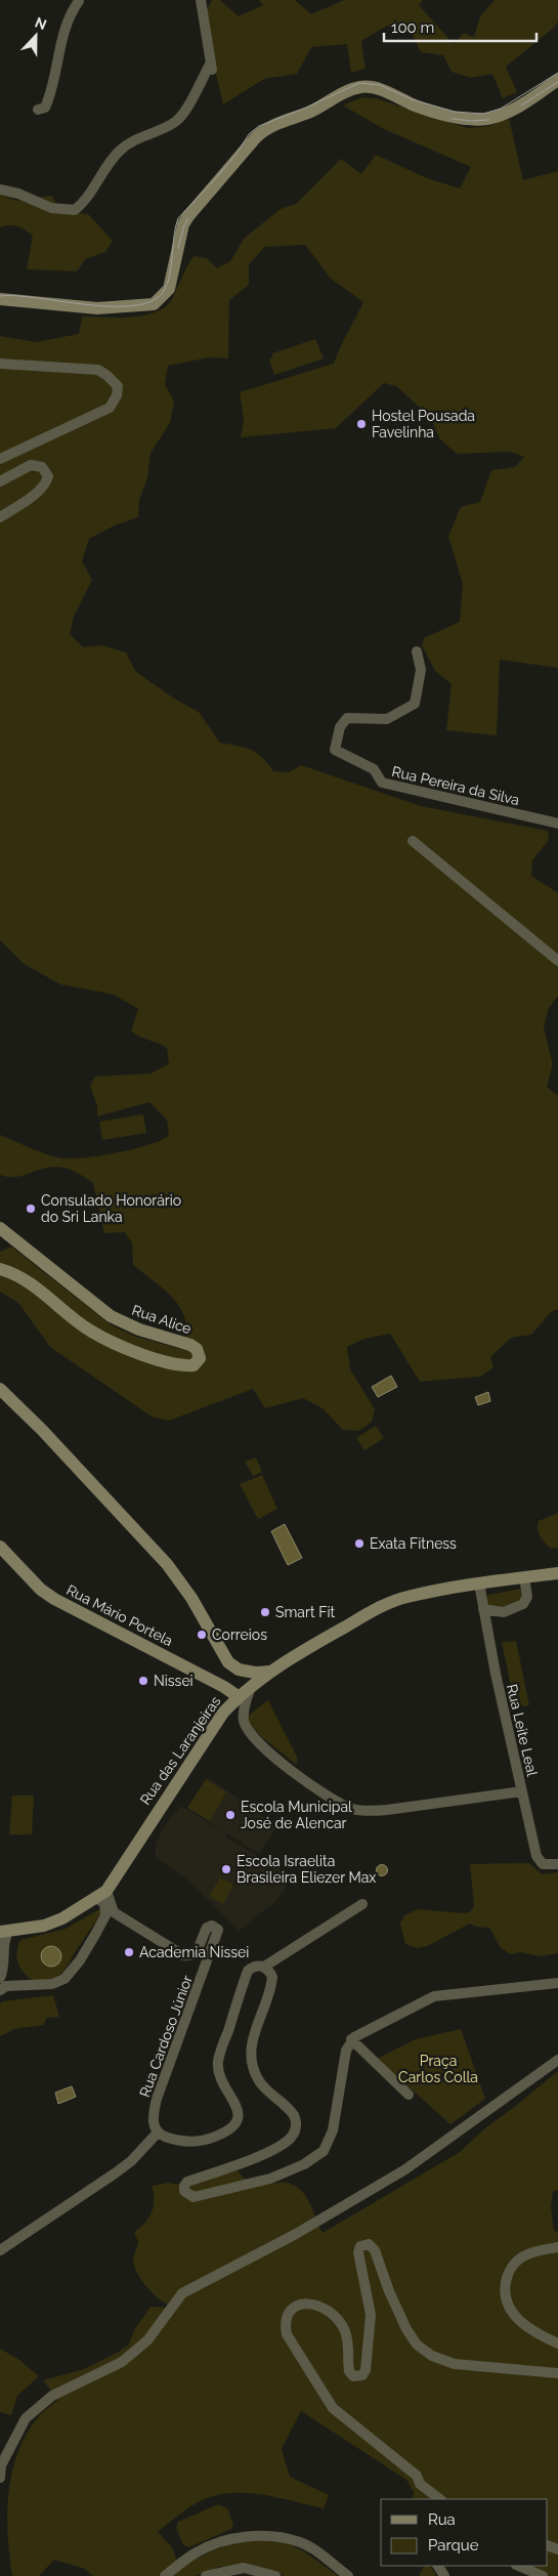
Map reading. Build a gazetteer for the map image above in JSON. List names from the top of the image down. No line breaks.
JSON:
{"streets":{"street":["Rua Pereira da Silva","Rua Alice","Rua Mário Portela","Rua Leite Leal","Rua das Laranjeiras","Rua Cardoso Júnior"]},"crossings":[["Rua Mário Portela","Rua das Laranjeiras"],["Rua Leite Leal","Rua das Laranjeiras"]],"parks":["Praça Carlos Colla"],"places":["Hostel Pousada Favelinha","Consulado Honorário do Sri Lanka","Exata Fitness","Smart Fit","Correios","Nissei","Escola Municipal José de Alencar","Escola Israelita Brasileira Eliezer Max","Academia Nissei"],"legend":["Rua","Parque"],"scale_bar":"100 m","north":"top"}
